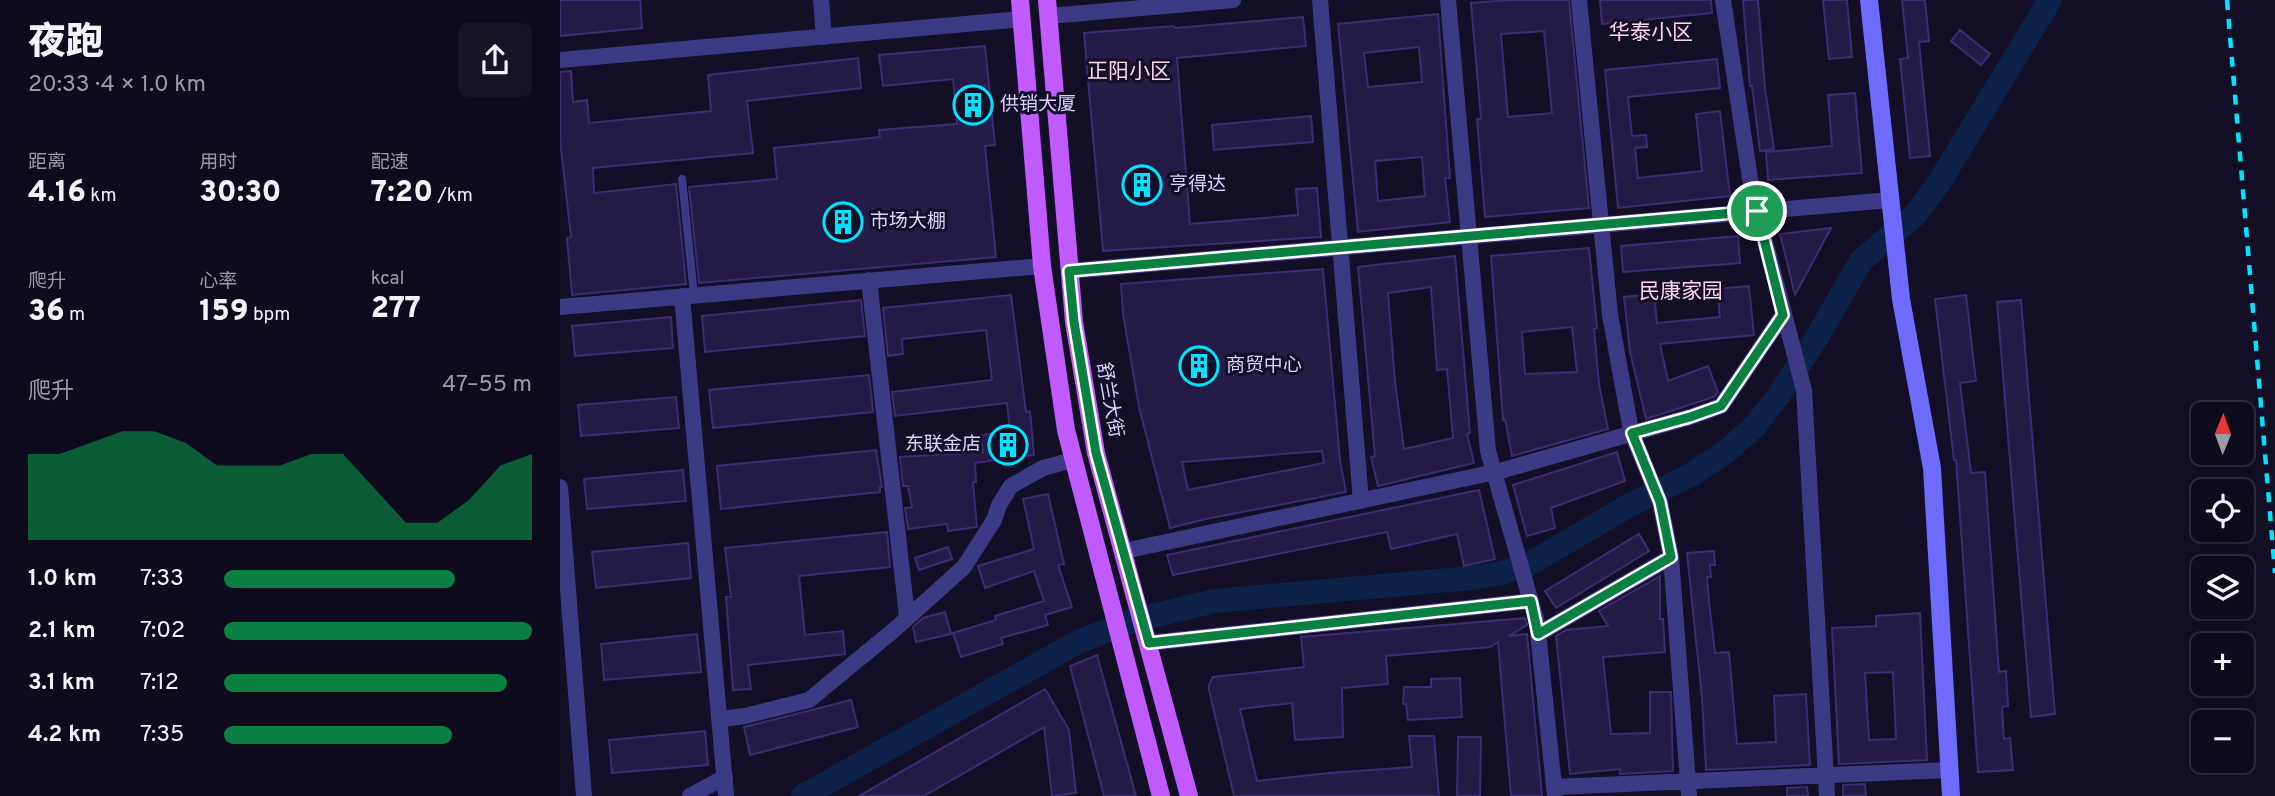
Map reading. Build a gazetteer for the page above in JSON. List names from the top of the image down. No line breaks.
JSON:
{"streets":{"main road":["舒兰大街"]},"districts":["华泰小区","正阳小区","民康家园"],"places":{"building":["供销大厦","亨得达","市场大棚","商贸中心","东联金店"]},"north":"top","page":{"heading":["夜跑","20:33 · 4 × 1.0 km"],"stats":[["距离","4.16 km"],["用时","30:30"],["配速","7:20 /km"],["爬升","36 m"],["心率","159 bpm"],["kcal","277"]],"chart":["爬升","47–55 m"],"map_buttons":["+","−"],"list":[{"name":"1.0 km","note":"7:33"},{"name":"2.1 km","note":"7:02"},{"name":"3.1 km","note":"7:12"},{"name":"4.2 km","note":"7:35"}]}}
